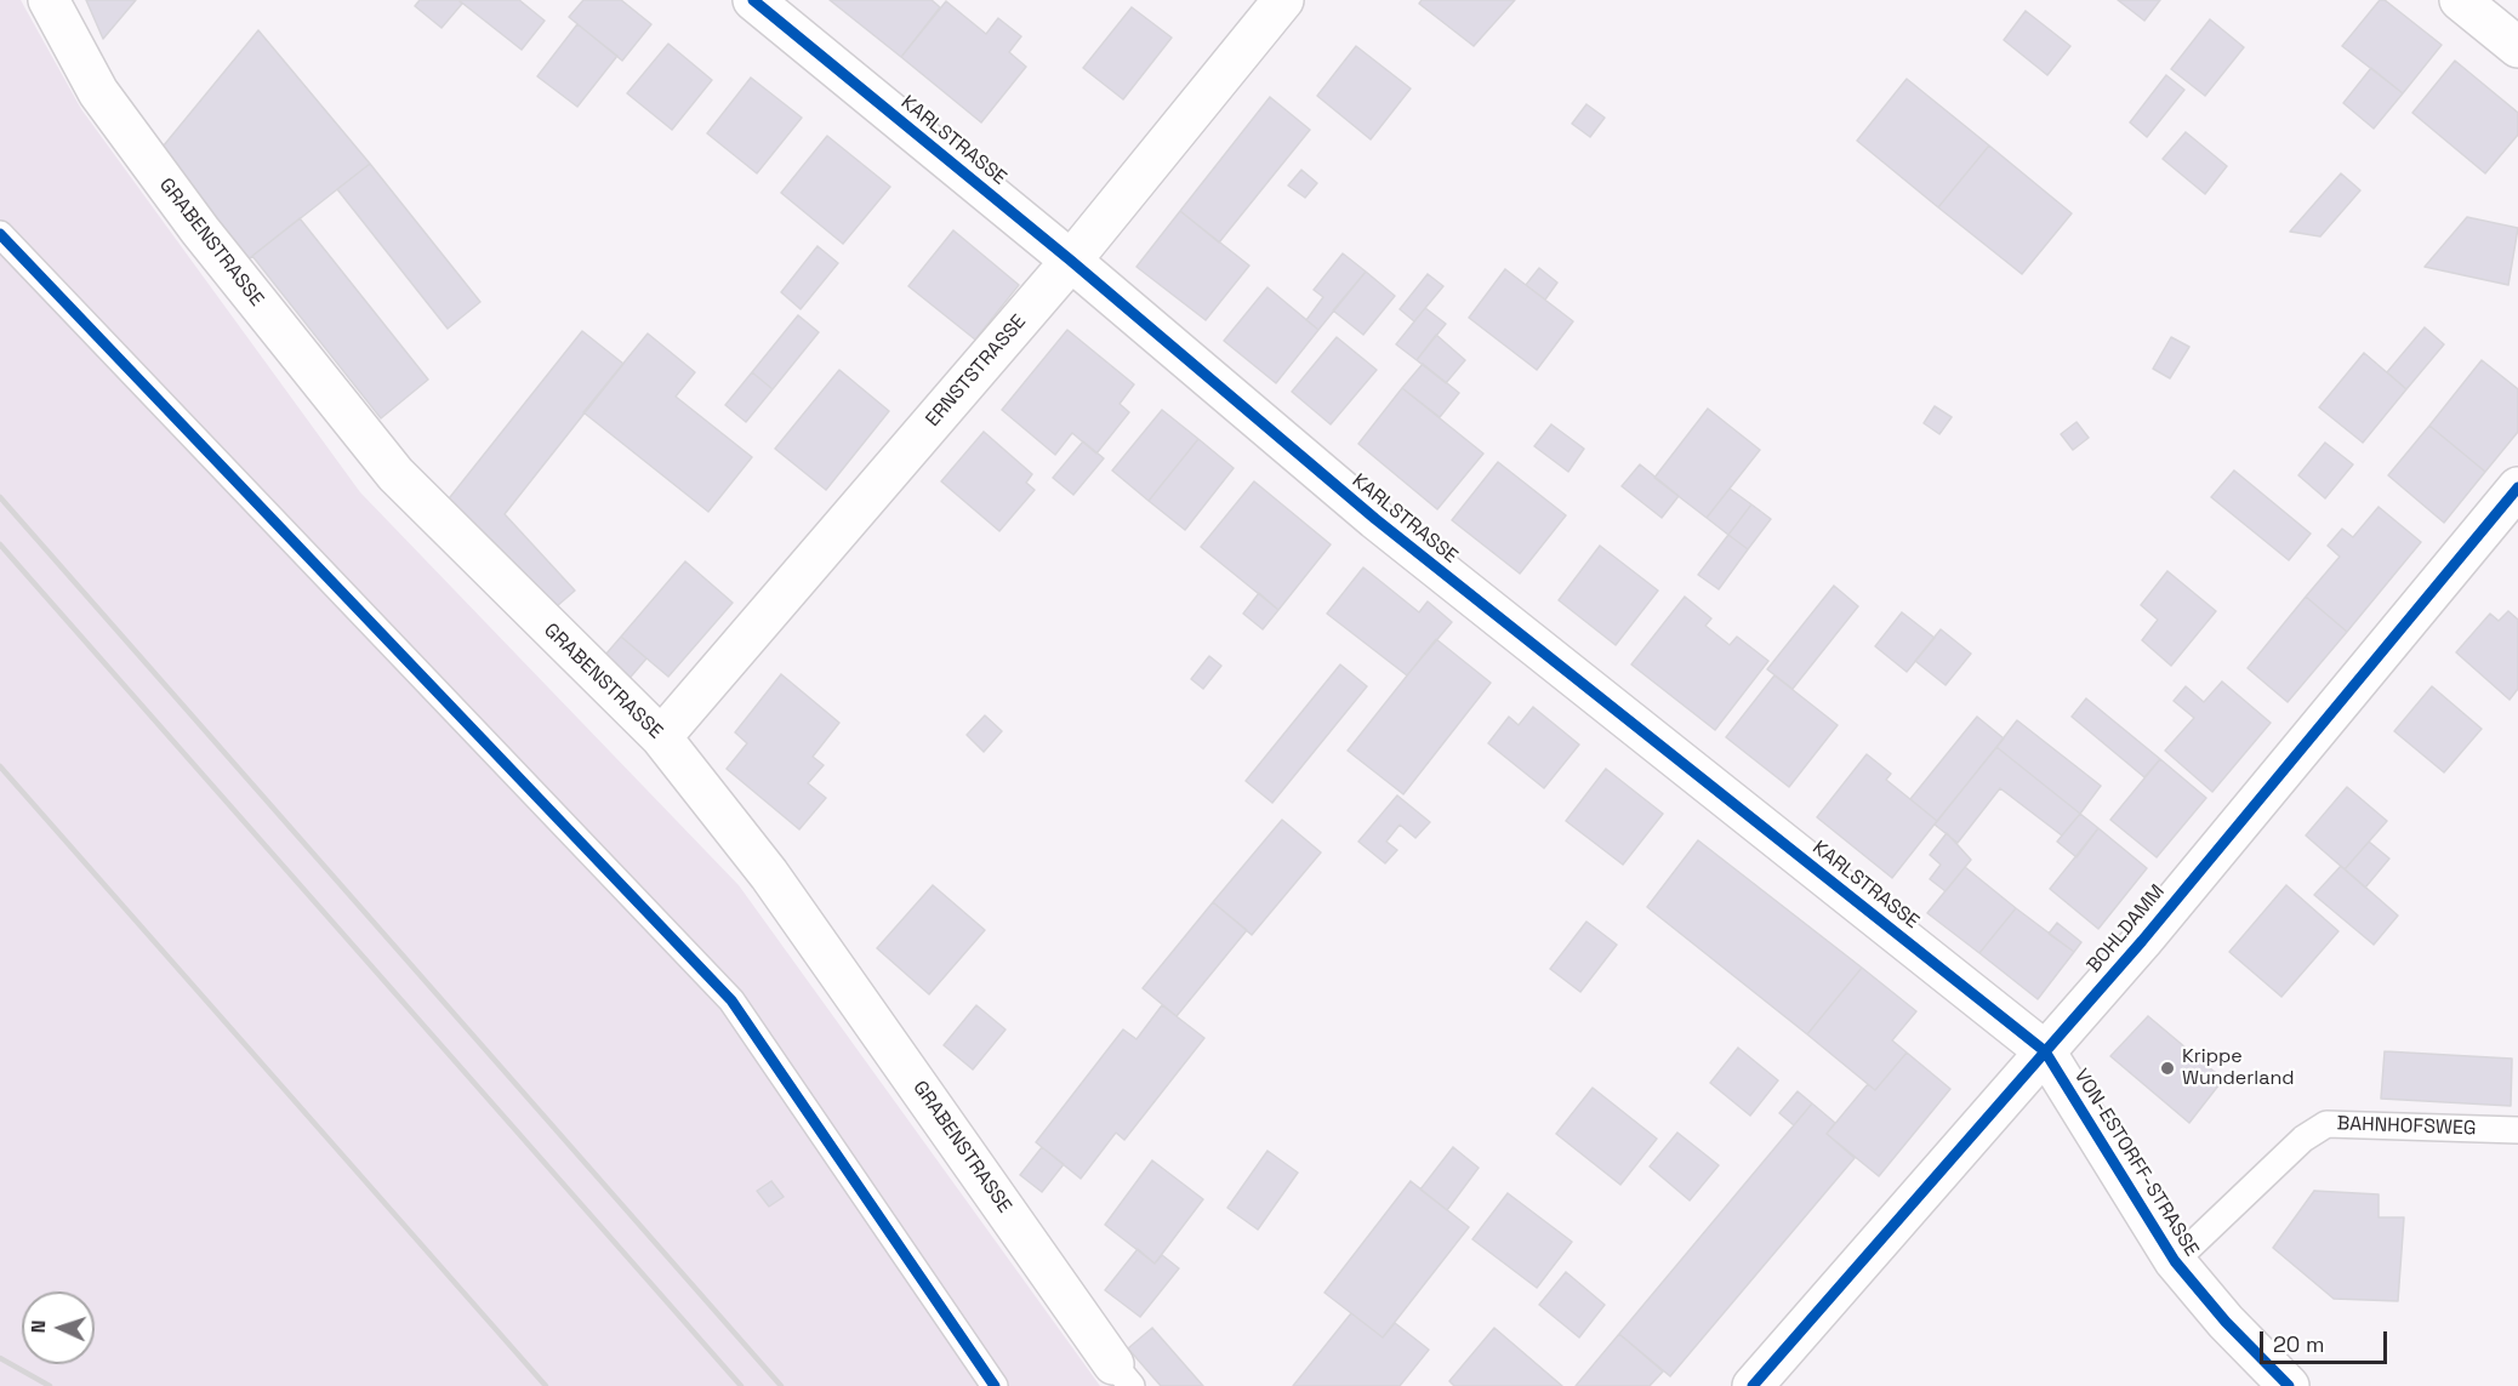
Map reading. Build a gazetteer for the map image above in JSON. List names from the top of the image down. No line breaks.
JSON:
{"streets":{"street":["KARLSTRASSE","GRABENSTRASSE","ERNSTSTRASSE","BOHLDAMM","VON-ESTORFF-STRASSE"],"lane":["BAHNHOFSWEG"]},"crossings":[["KARLSTRASSE","ERNSTSTRASSE"],["KARLSTRASSE","BOHLDAMM"],["KARLSTRASSE","VON-ESTORFF-STRASSE"],["GRABENSTRASSE","ERNSTSTRASSE"],["BOHLDAMM","VON-ESTORFF-STRASSE"],["BAHNHOFSWEG","VON-ESTORFF-STRASSE"]],"places":["Krippe Wunderland"],"scale_bar":"20 m","north":"left"}
